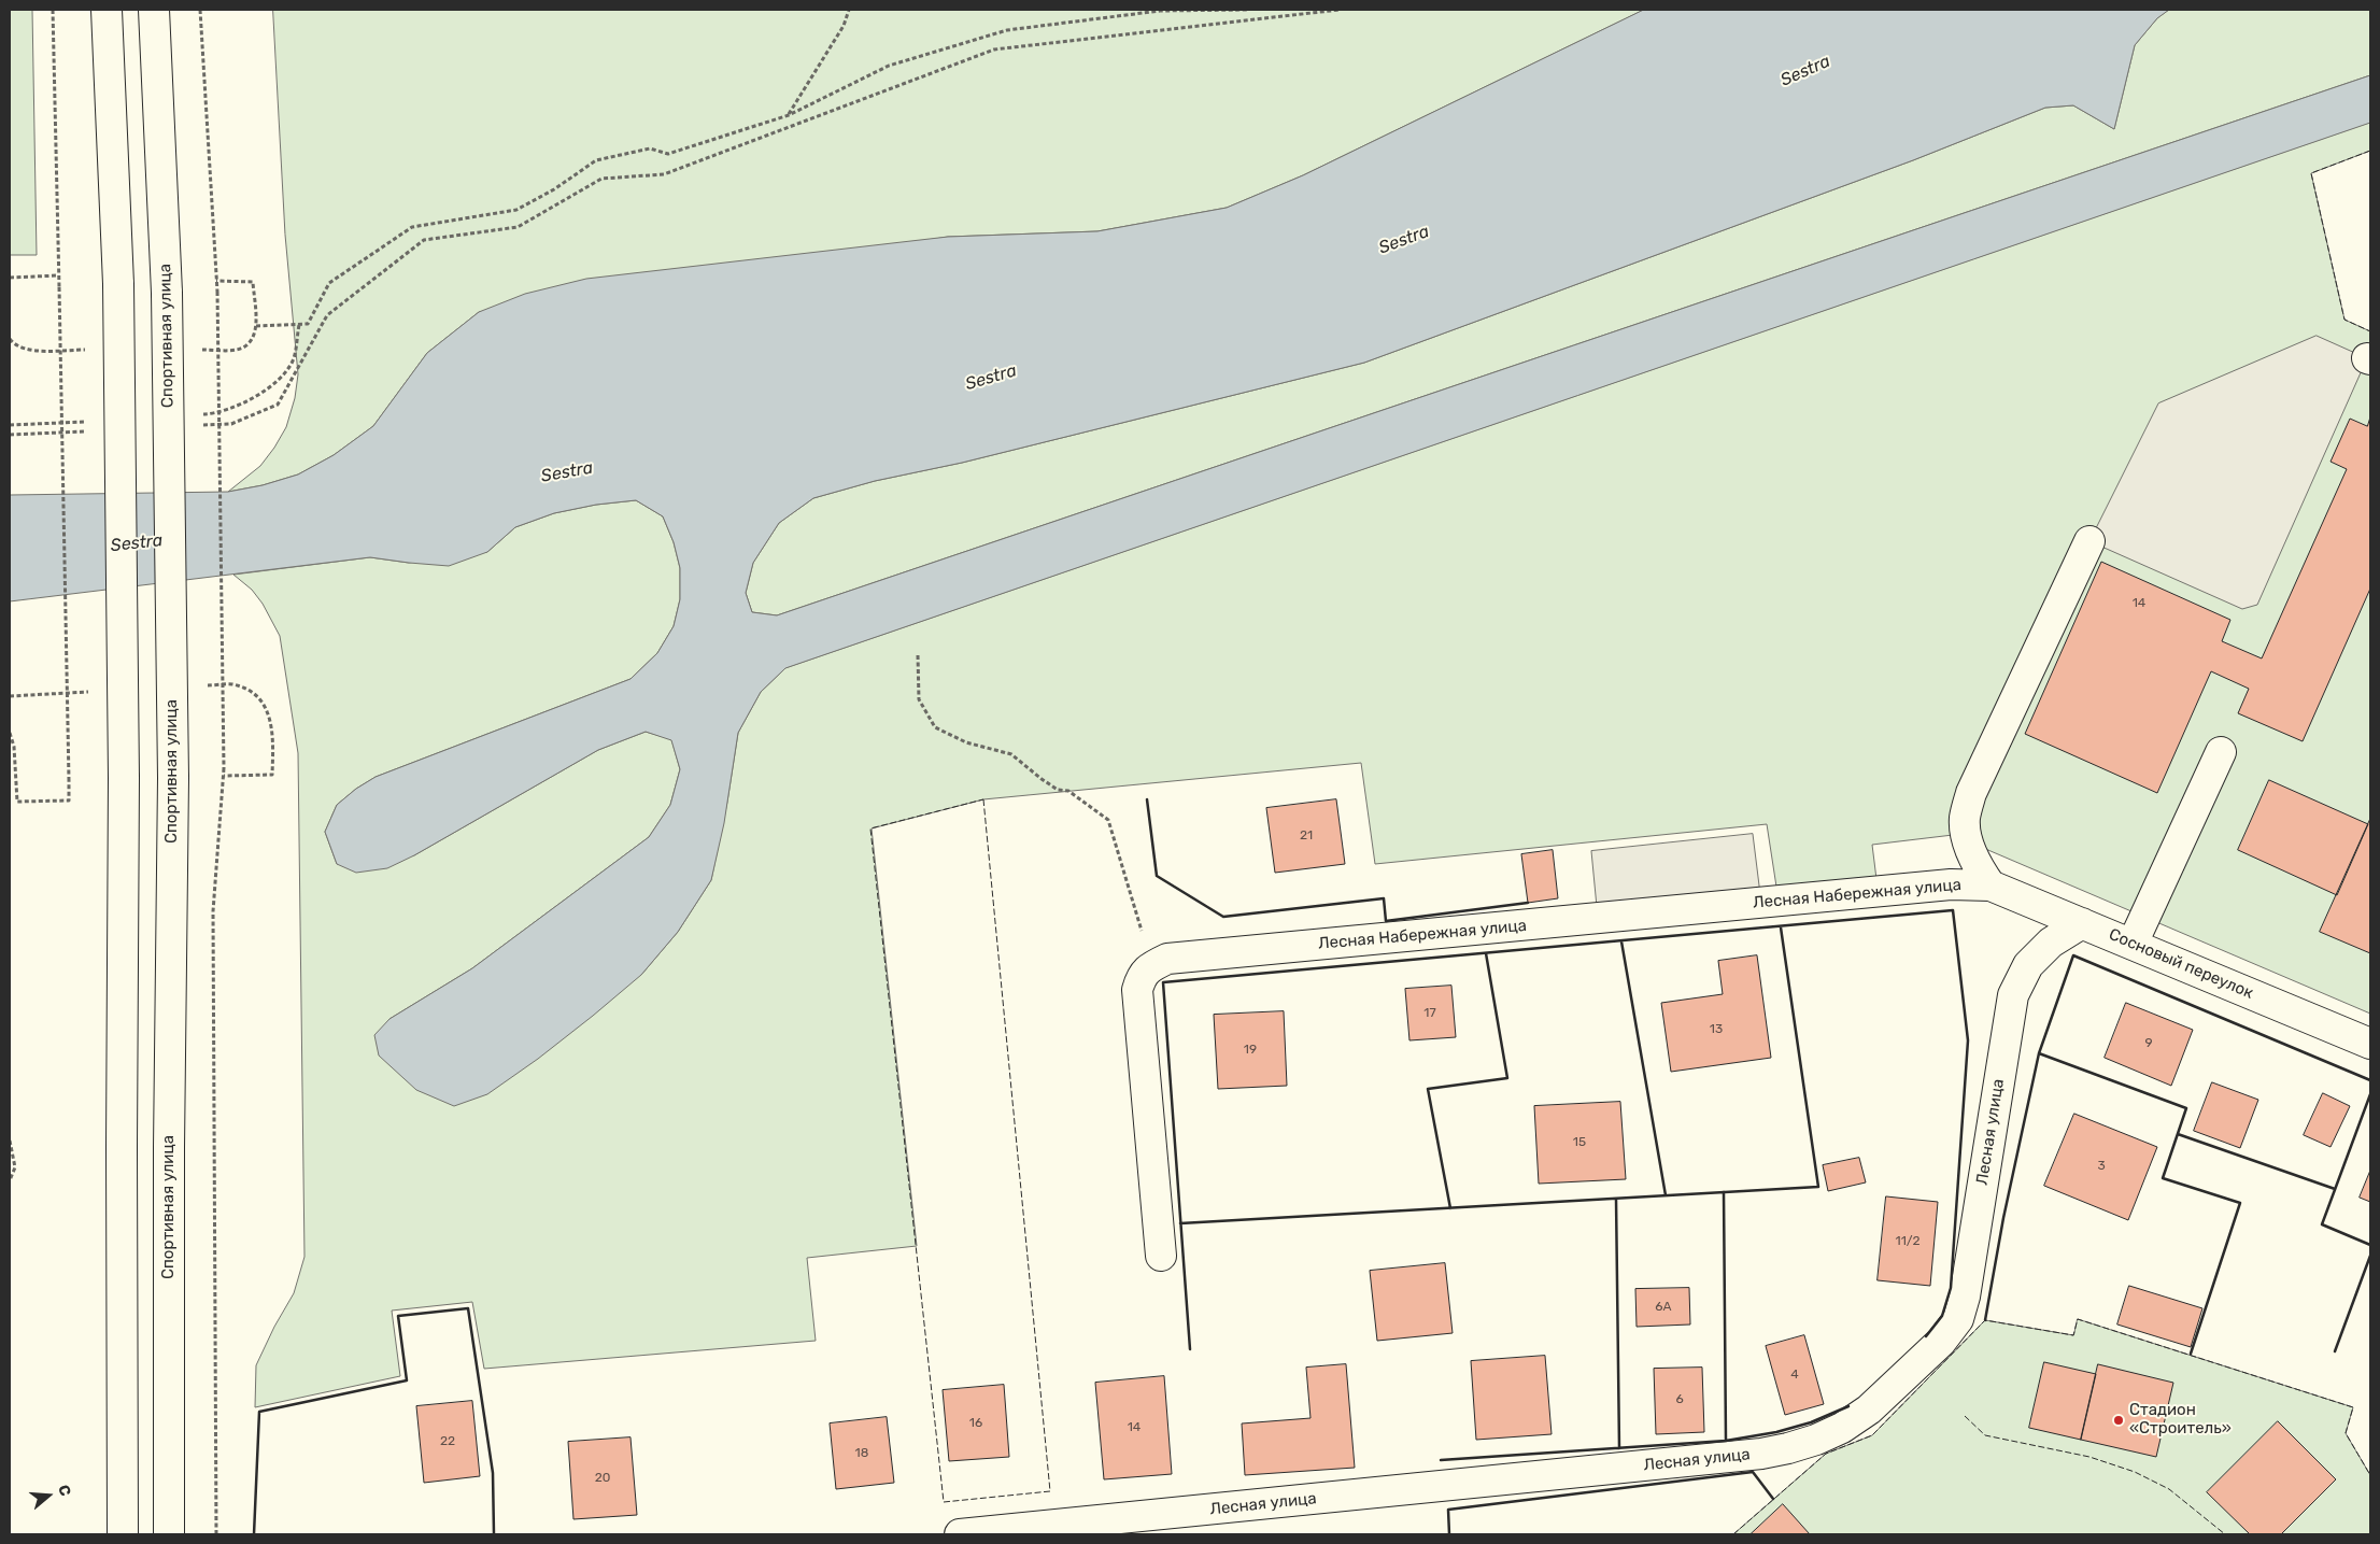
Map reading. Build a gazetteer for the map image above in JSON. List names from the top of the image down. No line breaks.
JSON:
{"streets":{"main road":["Спортивная улица","Лесная Набережная улица","Сосновый переулок","Лесная улица"]},"crossings":[["Лесная Набережная улица","Сосновый переулок"],["Сосновый переулок","Лесная улица"]],"water":["Sestra"],"places":["Стадион «Строитель»"],"house_numbers":["14","21","17","13","9","19","15","3","11/2","6А","4","6","16","14","22","18","20"],"north":"right"}
